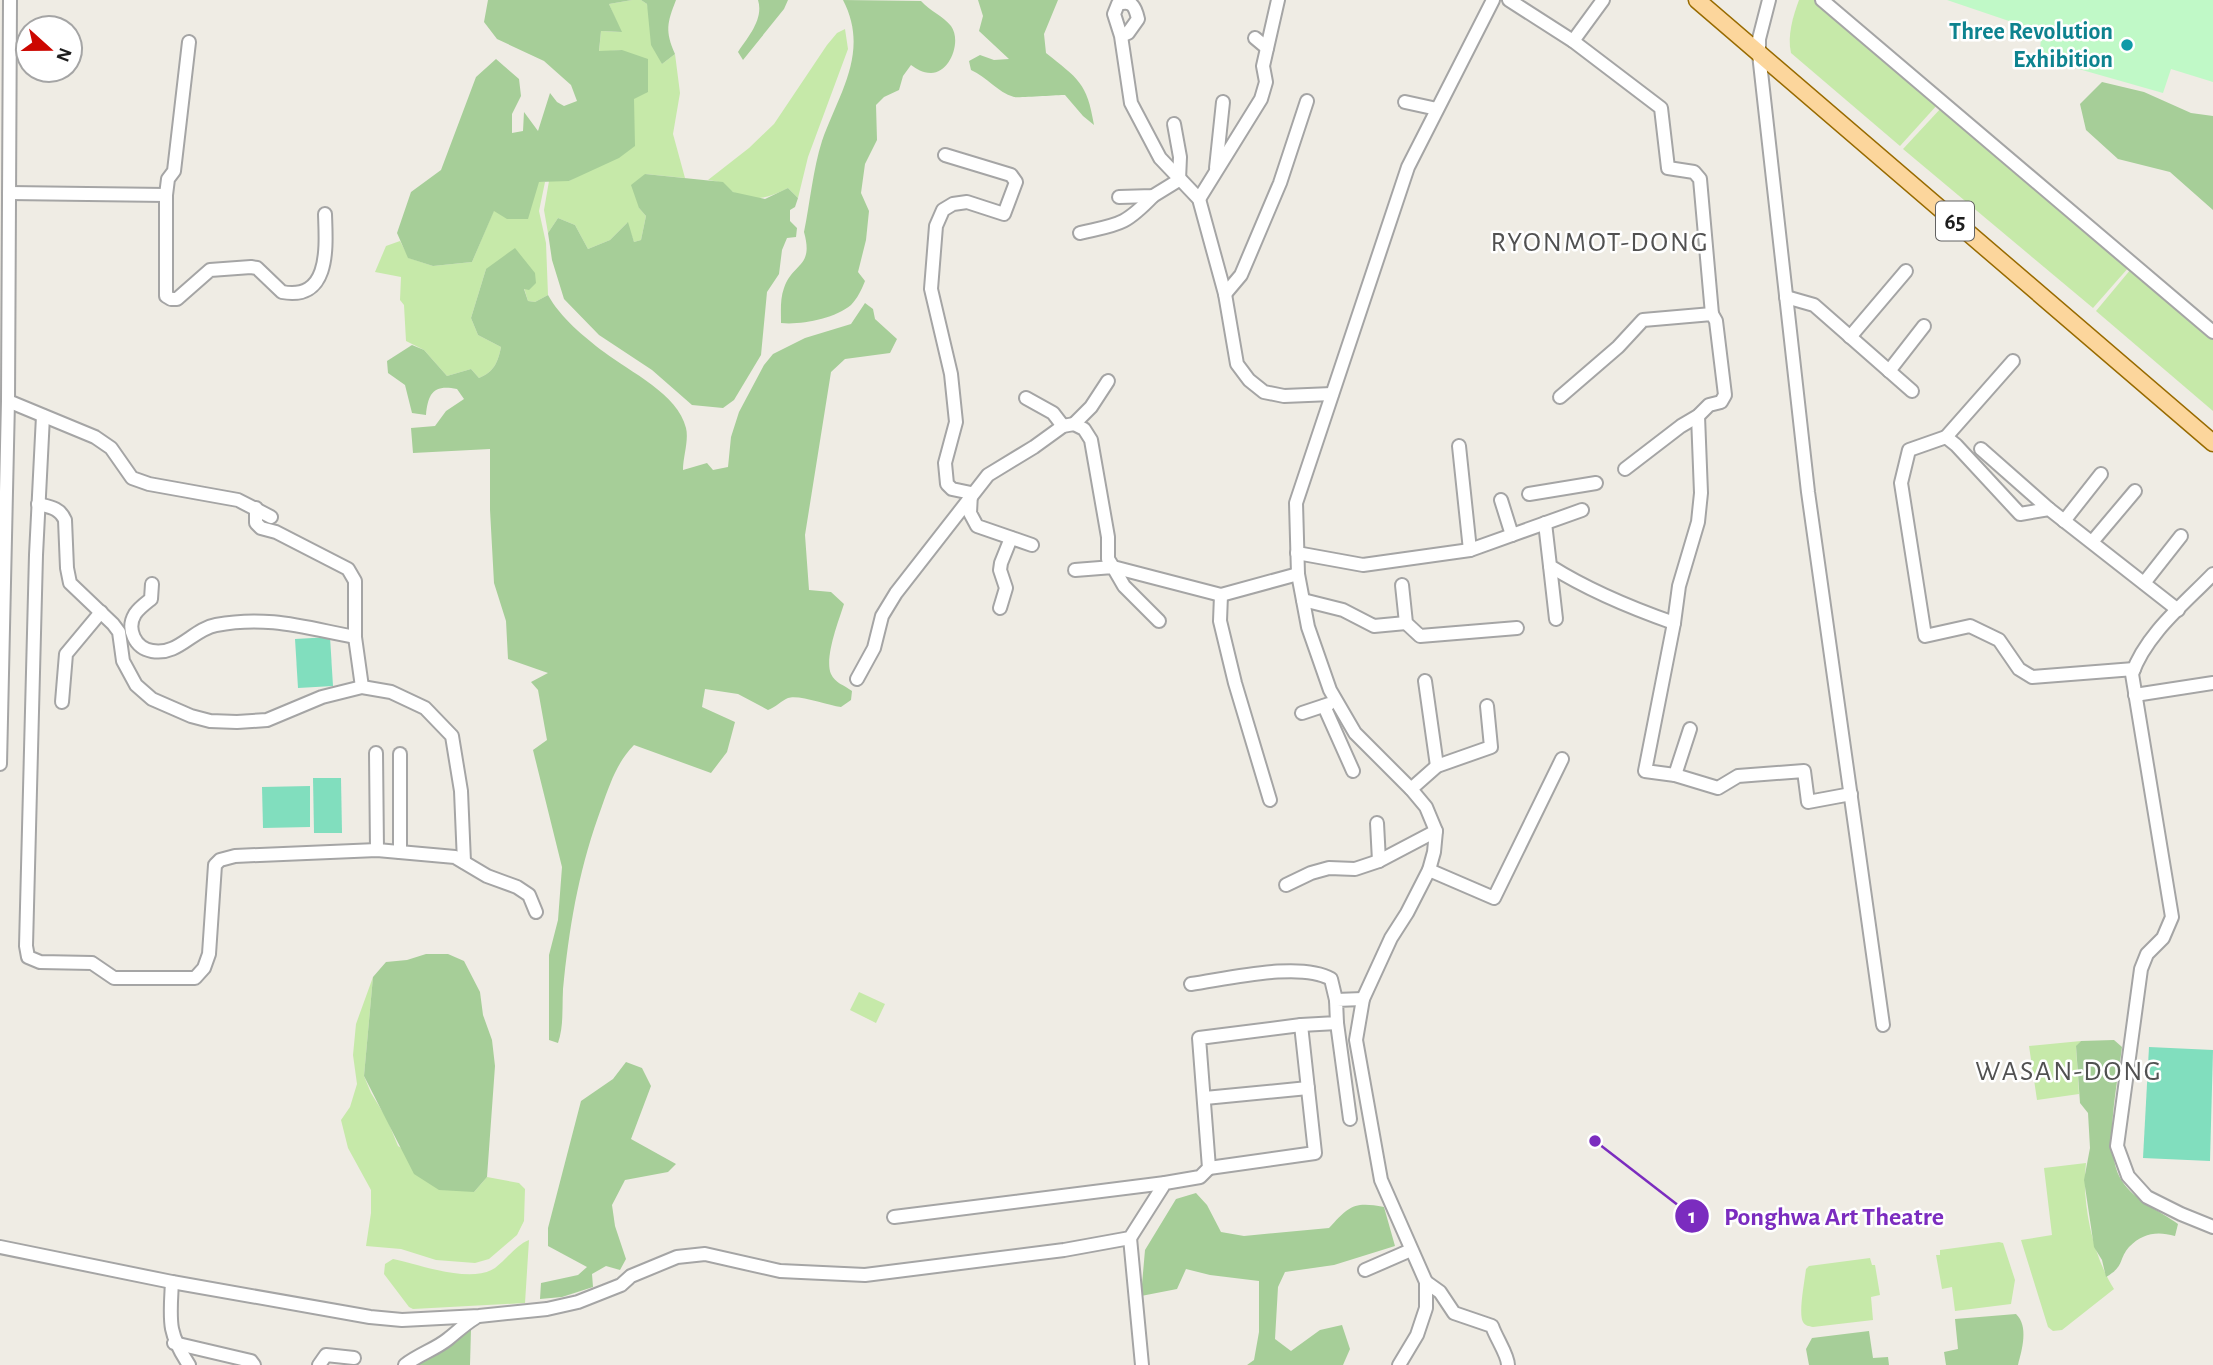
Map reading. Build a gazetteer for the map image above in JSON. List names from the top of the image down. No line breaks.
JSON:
{"streets":{"main road":["65"]},"districts":["RYONMOT-DONG","WASAN-DONG"],"places":["Three Revolution Exhibition","Ponghwa Art Theatre"],"north":"right"}
